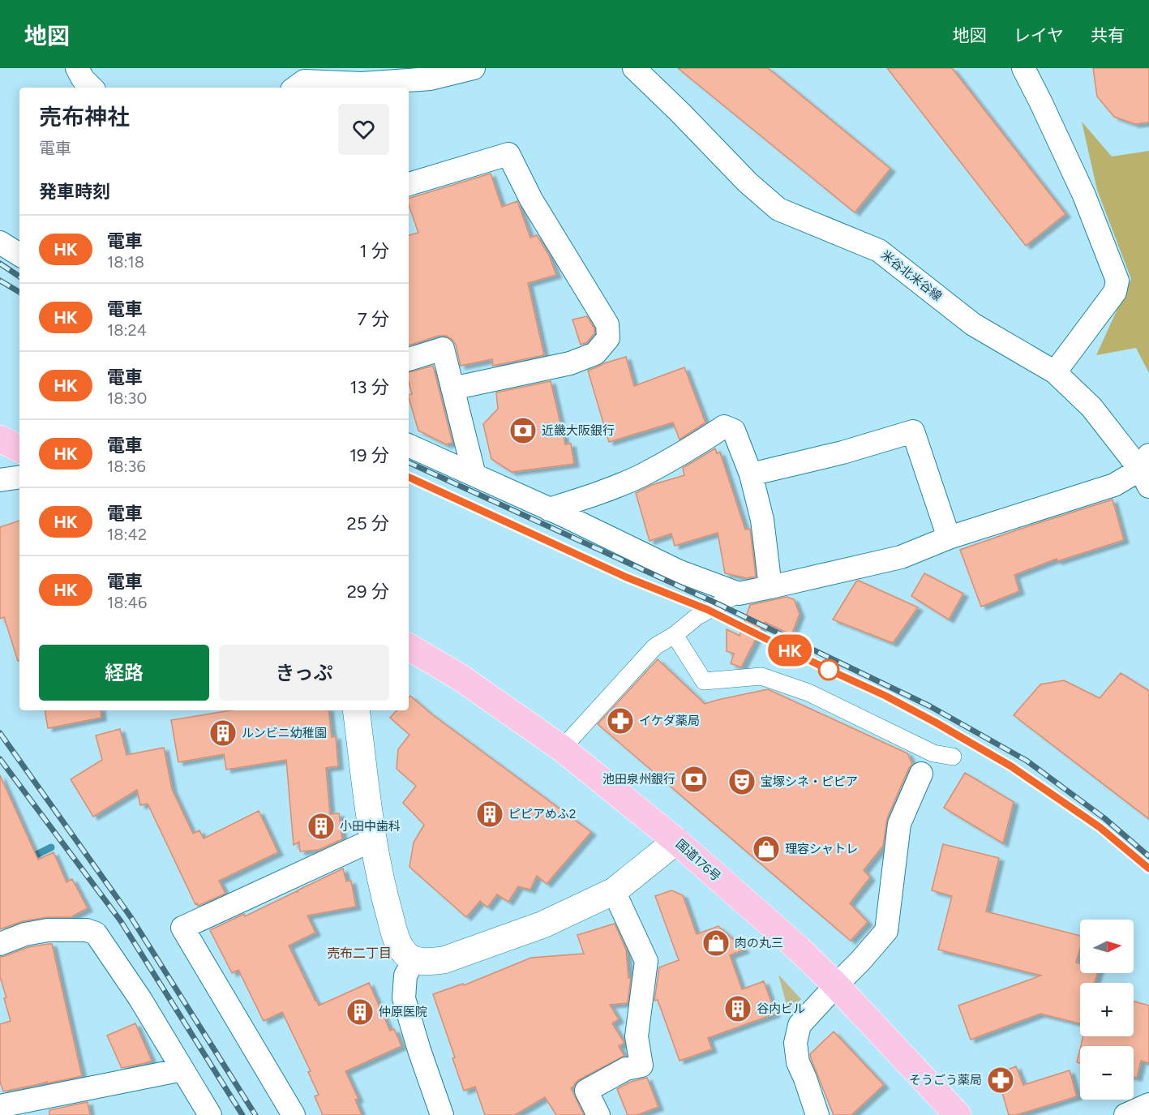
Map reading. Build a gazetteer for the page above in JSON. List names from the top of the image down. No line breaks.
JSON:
{"streets":{"highway":["国道176号"],"street":["米谷北米谷線"]},"districts":["売布二丁目"],"places":{"bank":["近畿大阪銀行","池田泉州銀行"],"pharmacy":["イケダ薬局","そうごう薬局"],"building":["ルンビニ幼稚園","ピピアめふ2","小田中歯科","谷内ビル","仲原医院"],"theatre":["宝塚シネ・ピピア"],"shop":["理容シャトレ","肉の丸三"]},"north":"right","page":{"header":"地図","nav":["地図","レイヤ","共有"],"on_map":"HK","heading":[["売布神社","電車"],"発車時刻"],"list":[{"mark":"HK","name":"電車","note":"18:18","value":"1 分"},{"mark":"HK","name":"電車","note":"18:24","value":"7 分"},{"mark":"HK","name":"電車","note":"18:30","value":"13 分"},{"mark":"HK","name":"電車","note":"18:36","value":"19 分"},{"mark":"HK","name":"電車","note":"18:42","value":"25 分"},{"mark":"HK","name":"電車","note":"18:46","value":"29 分"}],"buttons":["経路","きっぷ"],"map_buttons":["+","−"]}}
